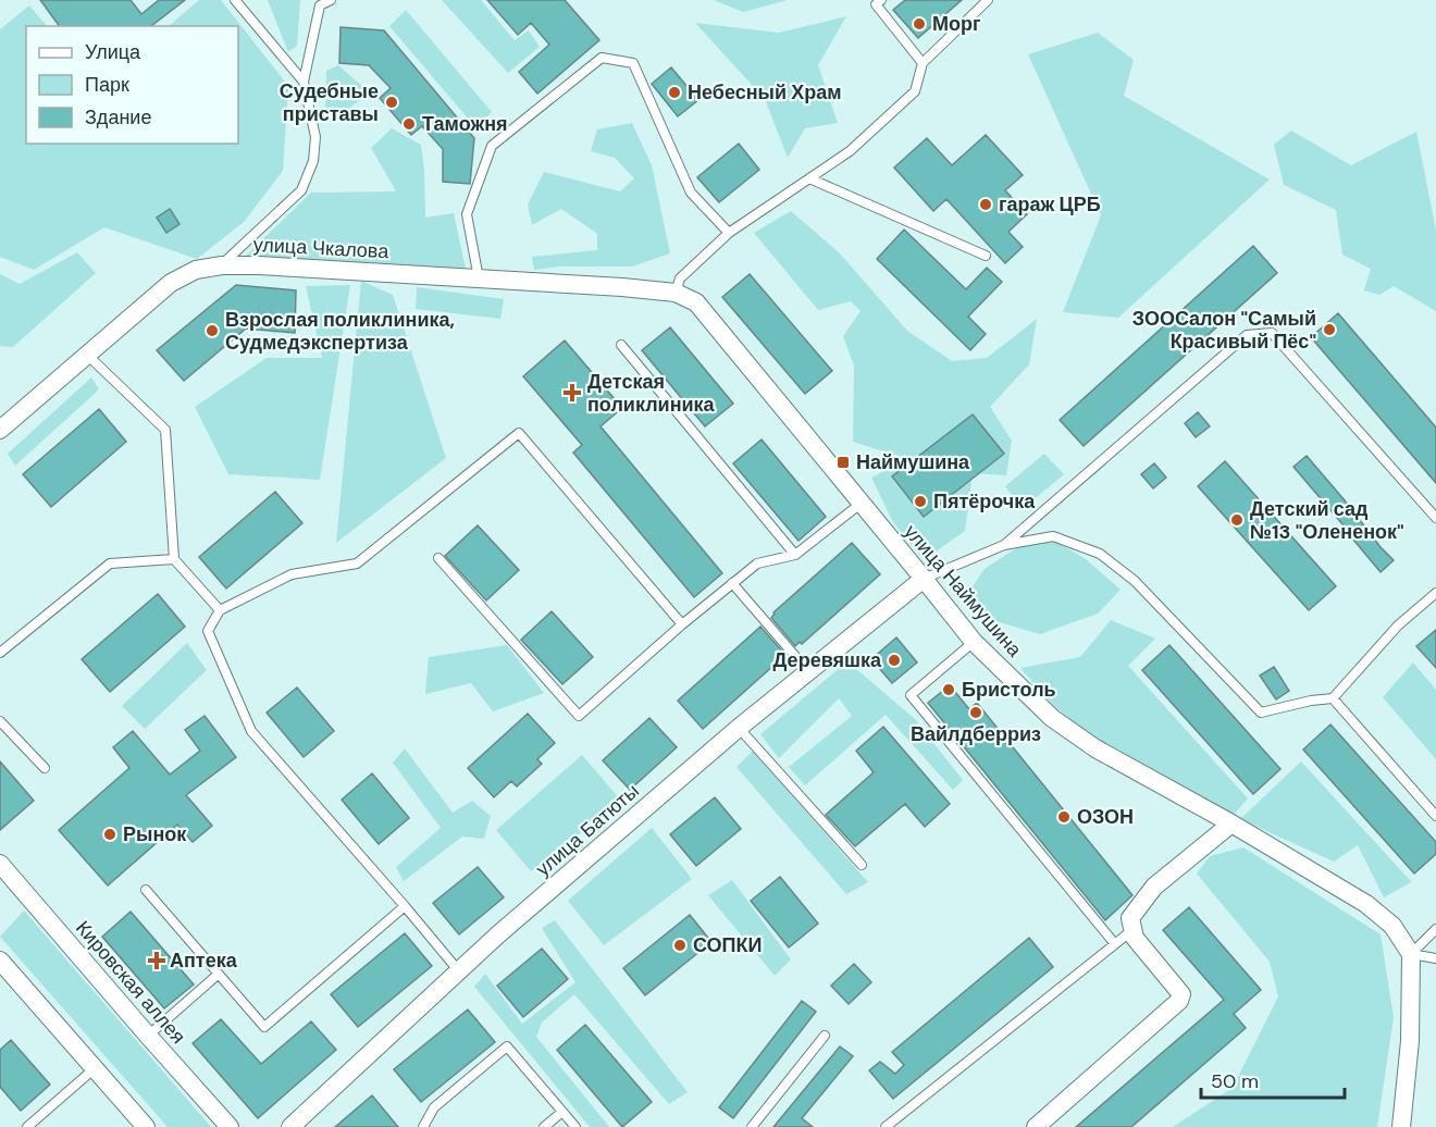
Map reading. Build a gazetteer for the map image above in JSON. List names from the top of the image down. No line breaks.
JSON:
{"streets":{"street":["улица Чкалова","улица Наймушина","улица Батюты","Кировская аллея"]},"crossings":[["улица Чкалова","улица Наймушина"],["улица Наймушина","улица Батюты"]],"places":{"other":["Морг","Небесный Храм","Судебные приставы","Таможня","гараж ЦРБ","ЗООСалон \"Самый Красивый Пёс\"","Взрослая поликлиника, Судмедэкспертиза","Пятёрочка","Детский сад №13 \"Олененок\"","Деревяшка","Бристоль","Вайлдберриз","ОЗОН","Рынок","СОПКИ"],"health":["Детская поликлиника","Аптека"],"transit":["Наймушина"]},"legend":["Улица","Парк","Здание"],"scale_bar":"50 m"}
